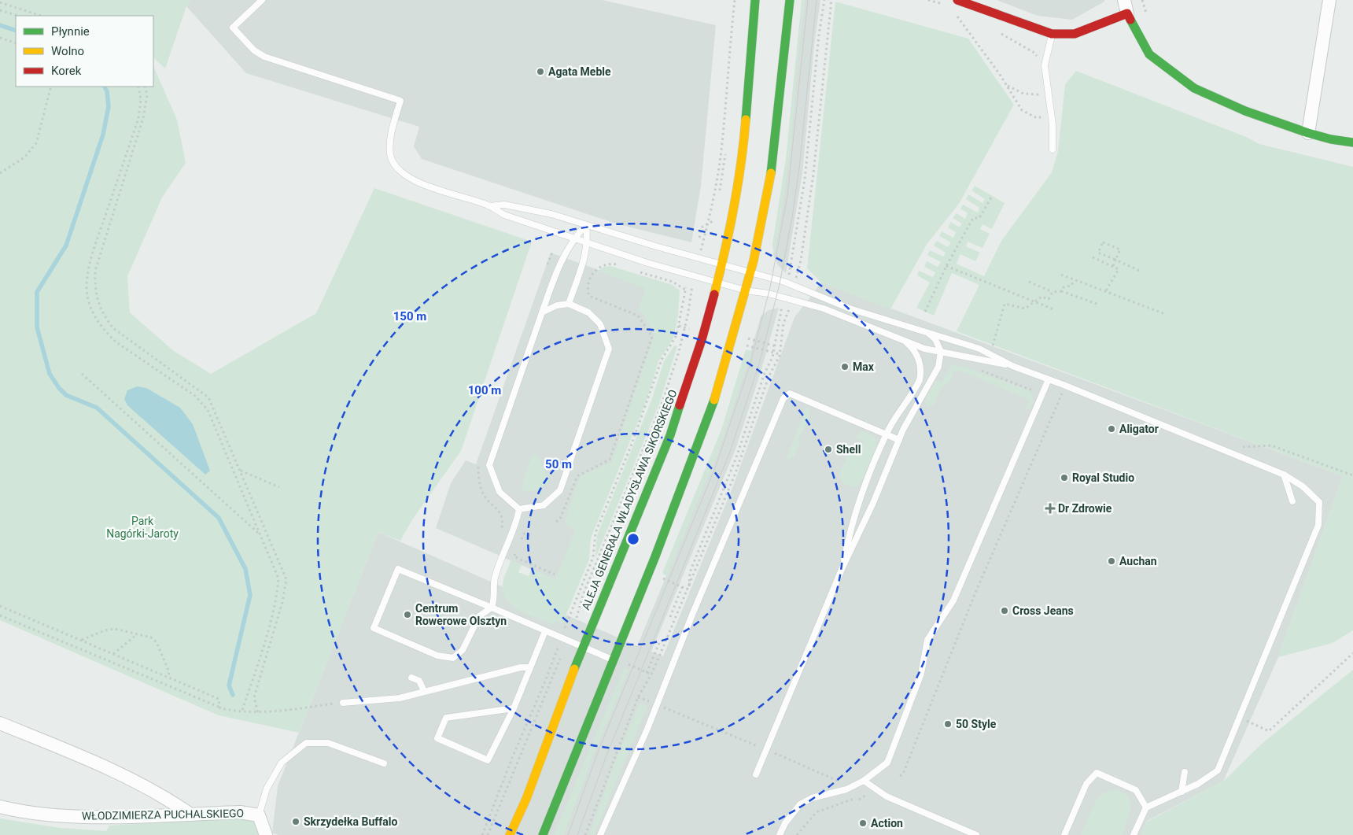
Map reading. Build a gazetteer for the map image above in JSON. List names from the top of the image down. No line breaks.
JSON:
{"streets":{"main road":["ALEJA GENERAŁA WŁADYSŁAWA SIKORSKIEGO"],"street":["WŁODZIMIERZA PUCHALSKIEGO"]},"parks":["Park Nagórki-Jaroty"],"places":{"other":["Agata Meble","Max","Aligator","Shell","Royal Studio","Auchan","Cross Jeans","Centrum Rowerowe Olsztyn","50 Style","Skrzydełka Buffalo","Action"],"health":["Dr Zdrowie"]},"legend":["Płynnie","Wolno","Korek"],"rings":["150 m","100 m","50 m"]}
